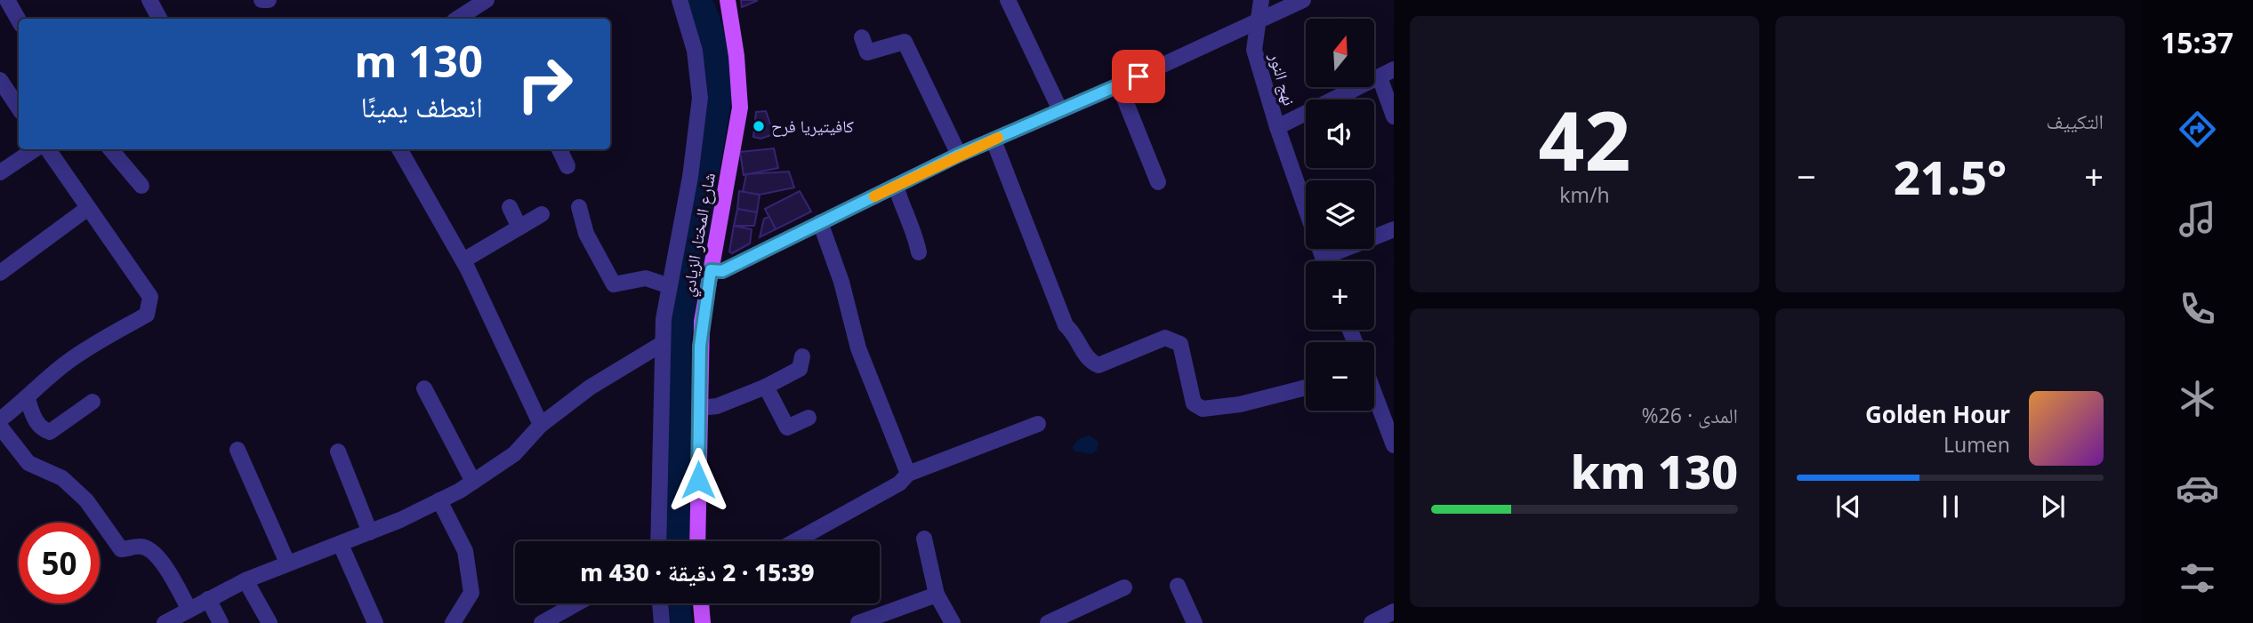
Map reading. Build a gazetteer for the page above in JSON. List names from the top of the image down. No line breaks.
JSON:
{"streets":{"main road":["شارع المختار الزيادي"],"street":["نهج النور"]},"places":["كافيتيريا فرح"],"north":"top","page":{"tabs":"15:37","tile":["التكييف",["42","km/h"],["المدى · 26%","130 km"]],"map_buttons":["+","−"],"turn":["130 m","انعطف يمينًا"],"heat":["−","21.5°","+"],"song":["Golden Hour","Lumen"],"limit":"50","trip":"15:39 · 2 دقيقة · 430 m"}}
